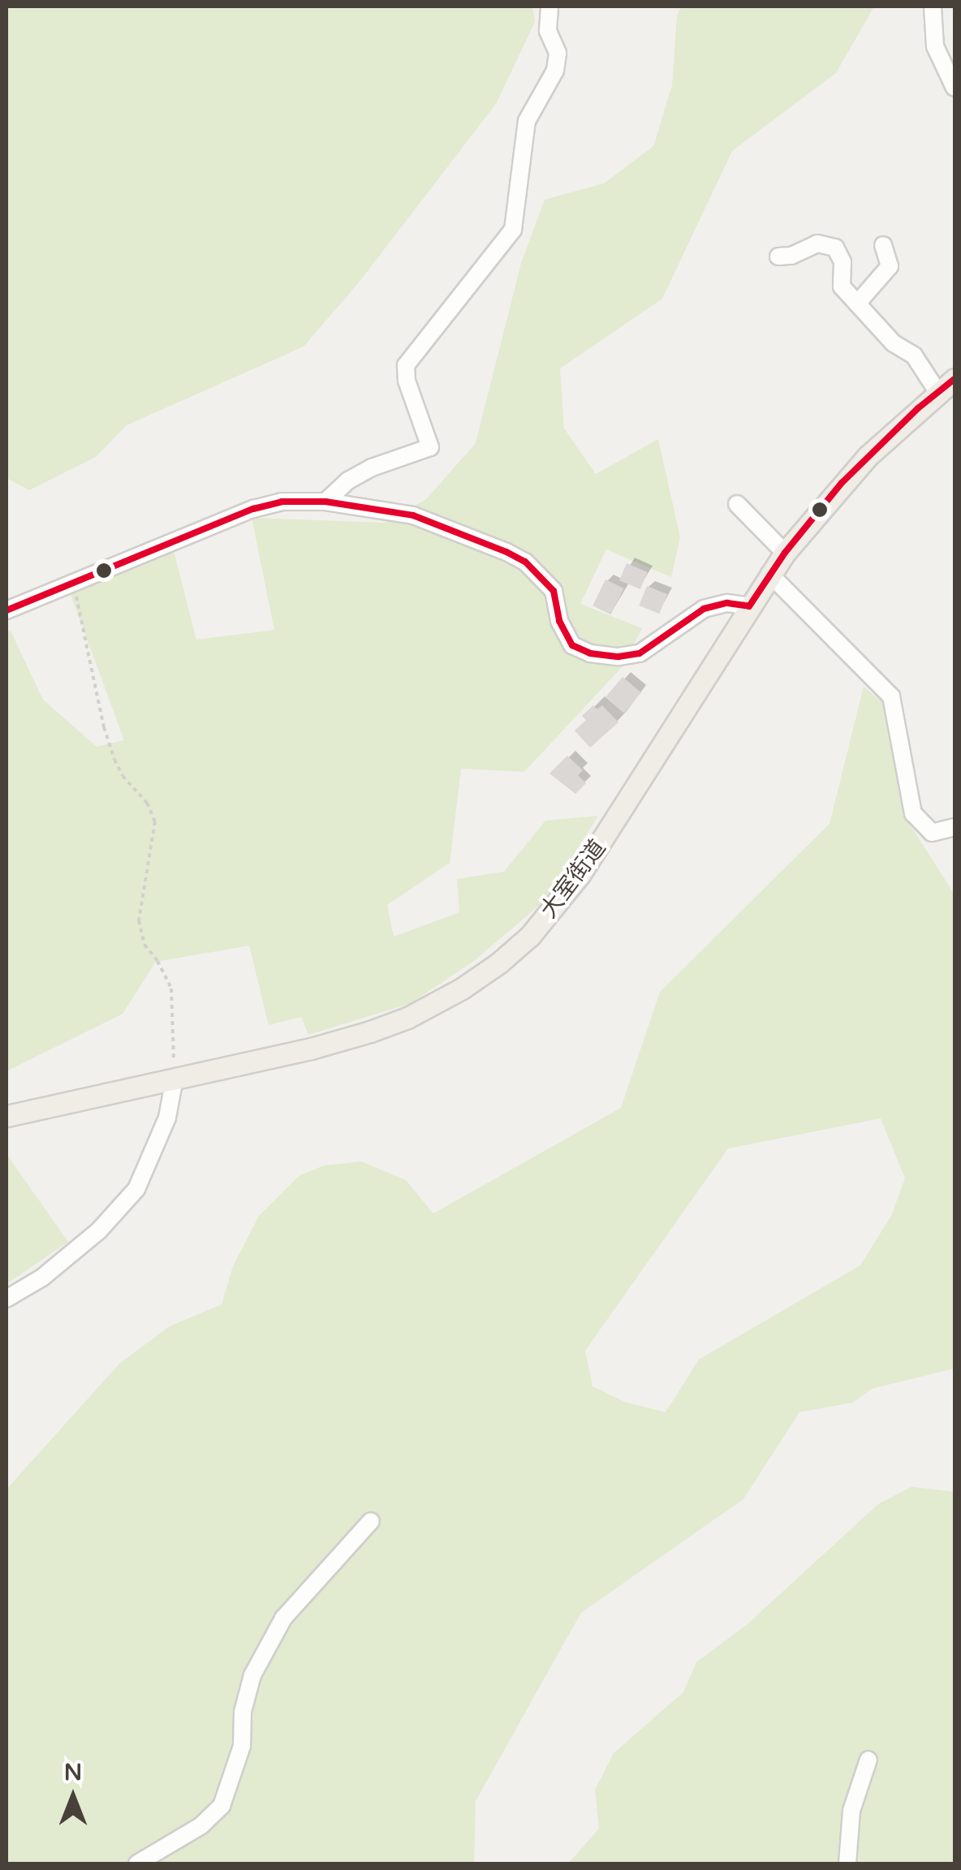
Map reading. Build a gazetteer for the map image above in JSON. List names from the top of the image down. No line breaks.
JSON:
{"streets":{"main road":["大室街道"]},"north":"top"}
